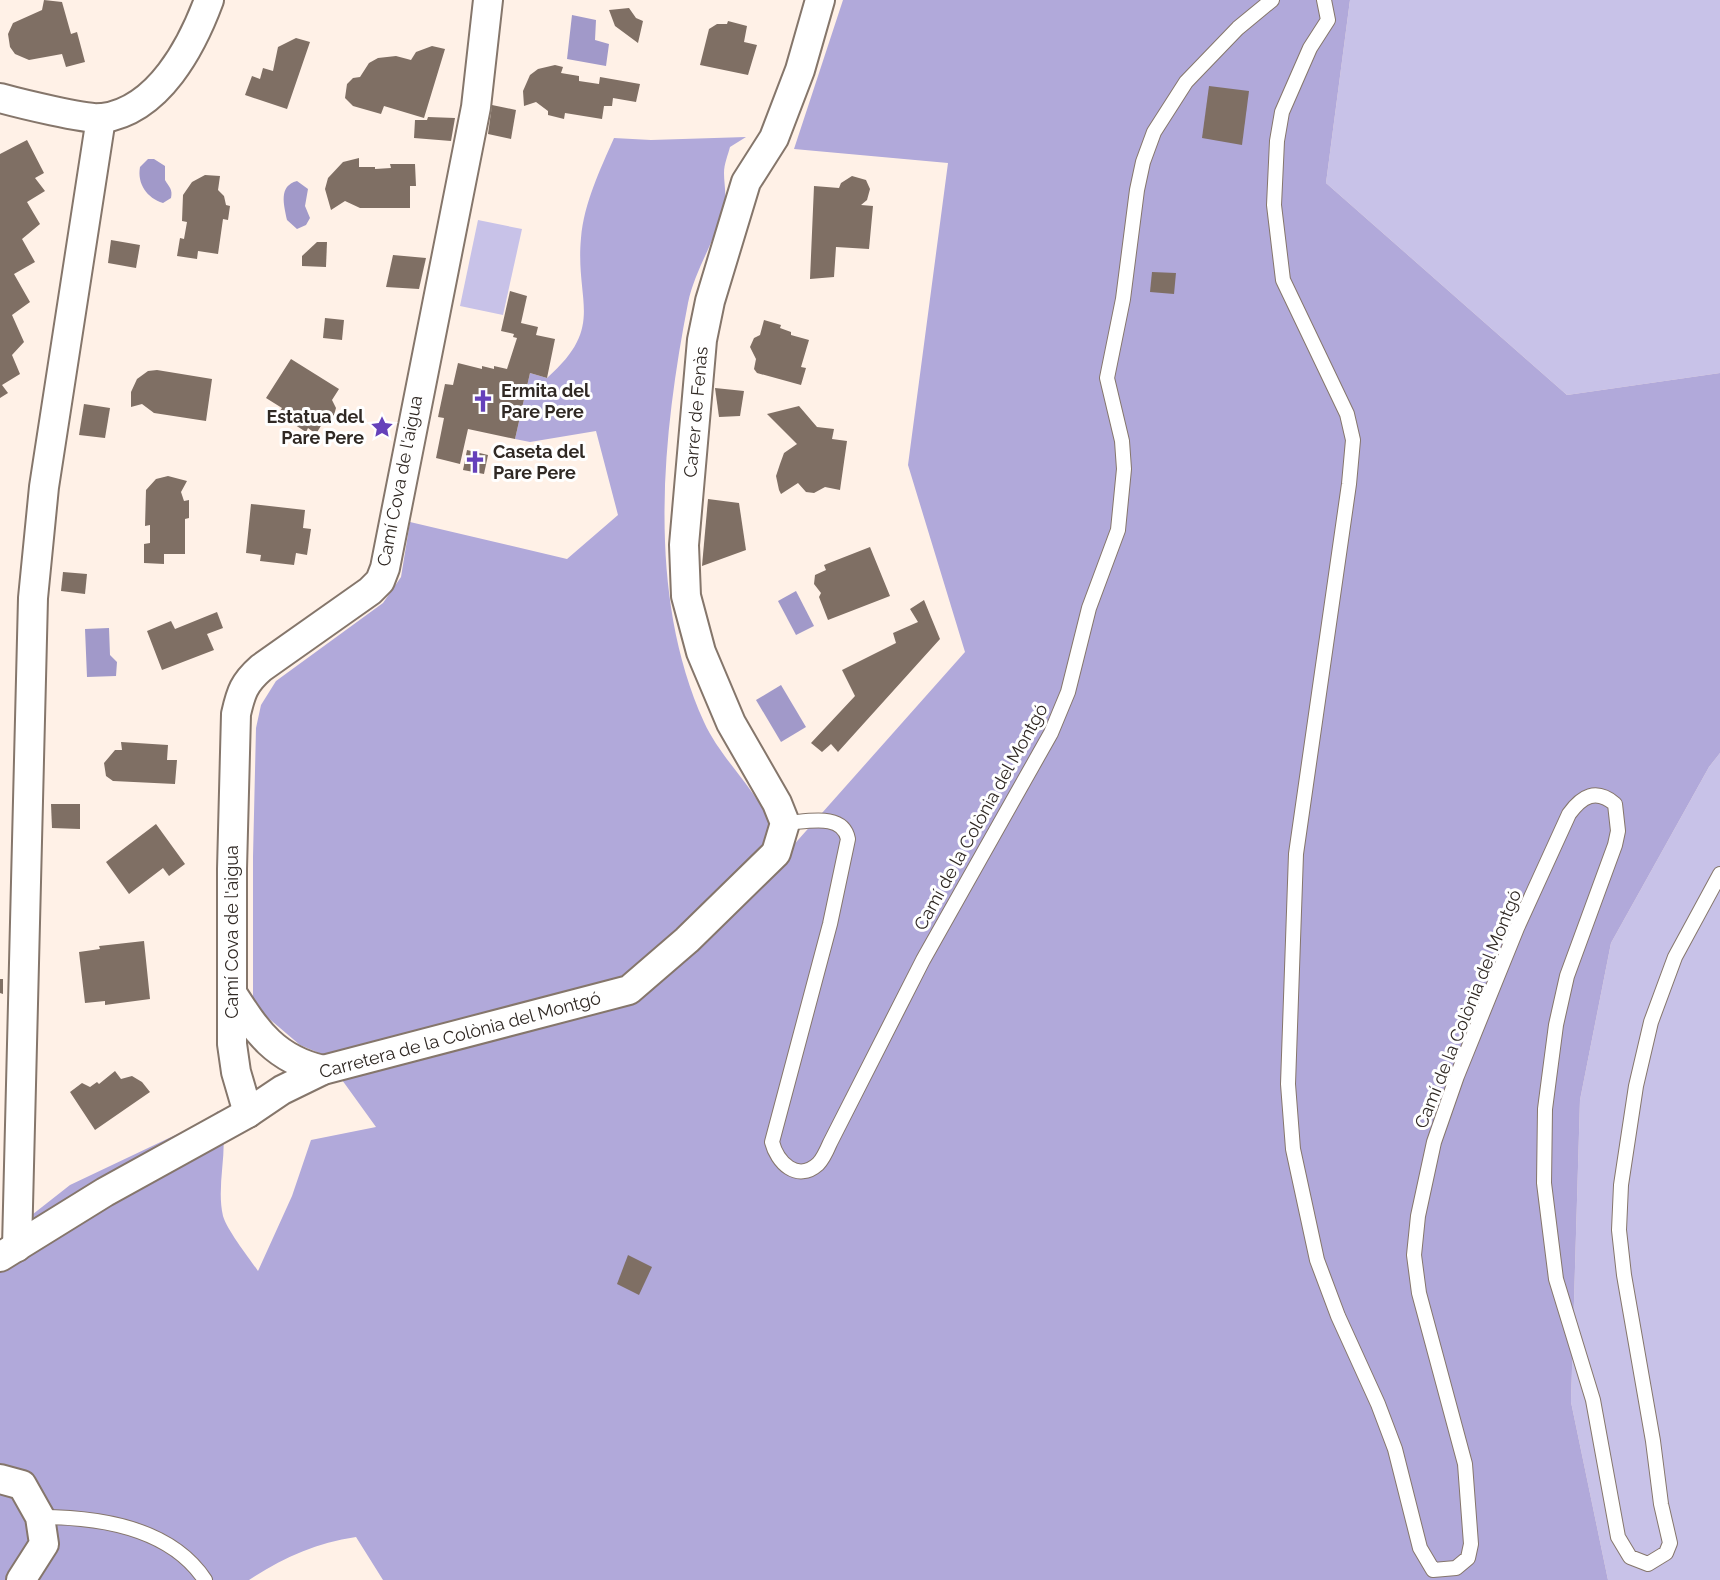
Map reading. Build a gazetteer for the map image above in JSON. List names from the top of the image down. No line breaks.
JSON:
{"streets":{"street":["Carrer de Fenàs","Camí Cova de l'aigua","Carretera de la Colònia del Montgó"],"lane":["Camí de la Colònia del Montgó"]},"crossings":[["Carrer de Fenàs","Camí de la Colònia del Montgó"],["Carrer de Fenàs","Carretera de la Colònia del Montgó"],["Camí Cova de l'aigua","Carretera de la Colònia del Montgó"],["Camí de la Colònia del Montgó","Carretera de la Colònia del Montgó"]],"places":{"church":["Ermita del Pare Pere","Caseta del Pare Pere"],"place":["Estatua del Pare Pere"]}}
